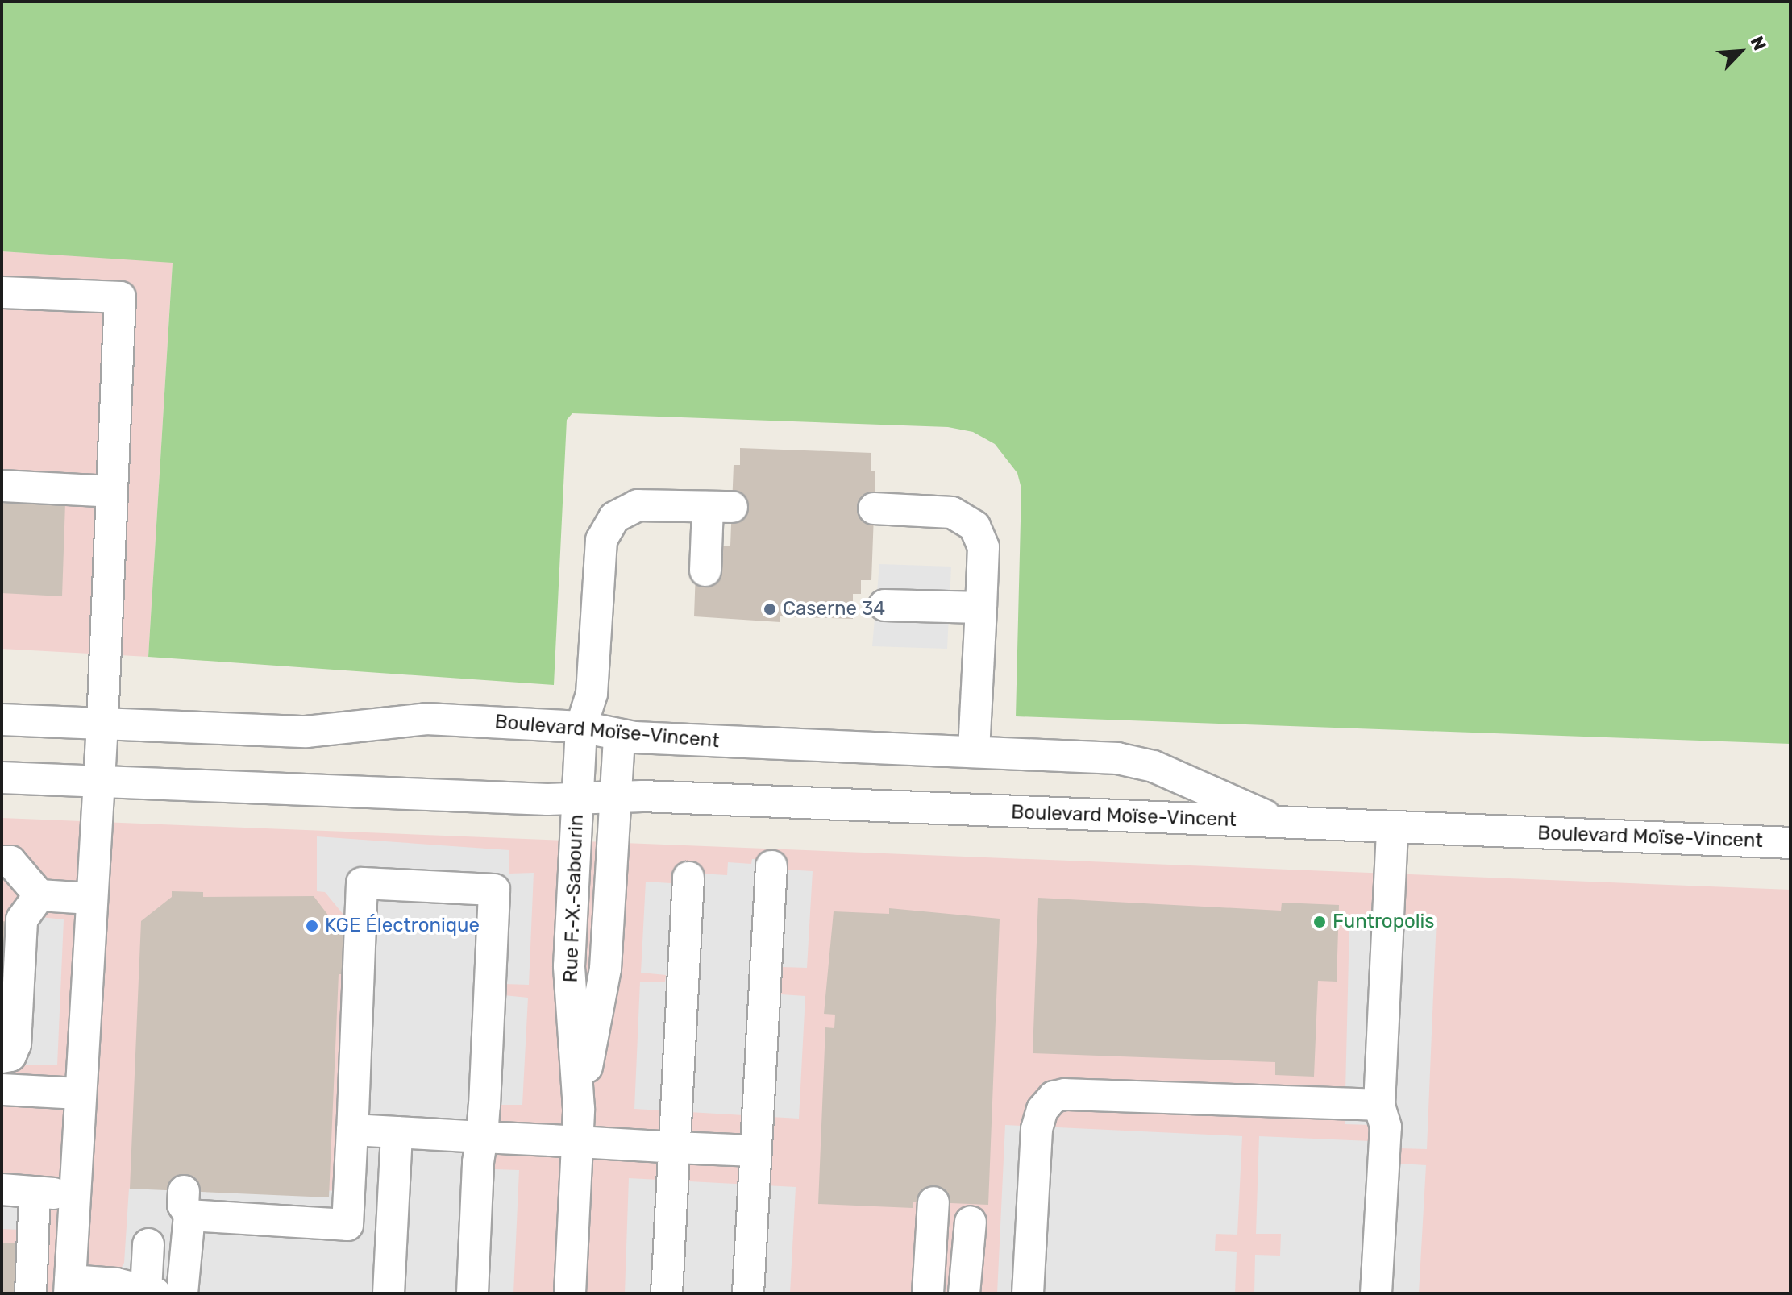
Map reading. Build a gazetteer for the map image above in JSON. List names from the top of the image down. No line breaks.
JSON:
{"streets":{"street":["Boulevard Moïse-Vincent","Rue F.-X.-Sabourin"]},"crossings":[["Boulevard Moïse-Vincent","Rue F.-X.-Sabourin"]],"places":["Caserne 34","Funtropolis","KGE Électronique"],"north":"top right"}
